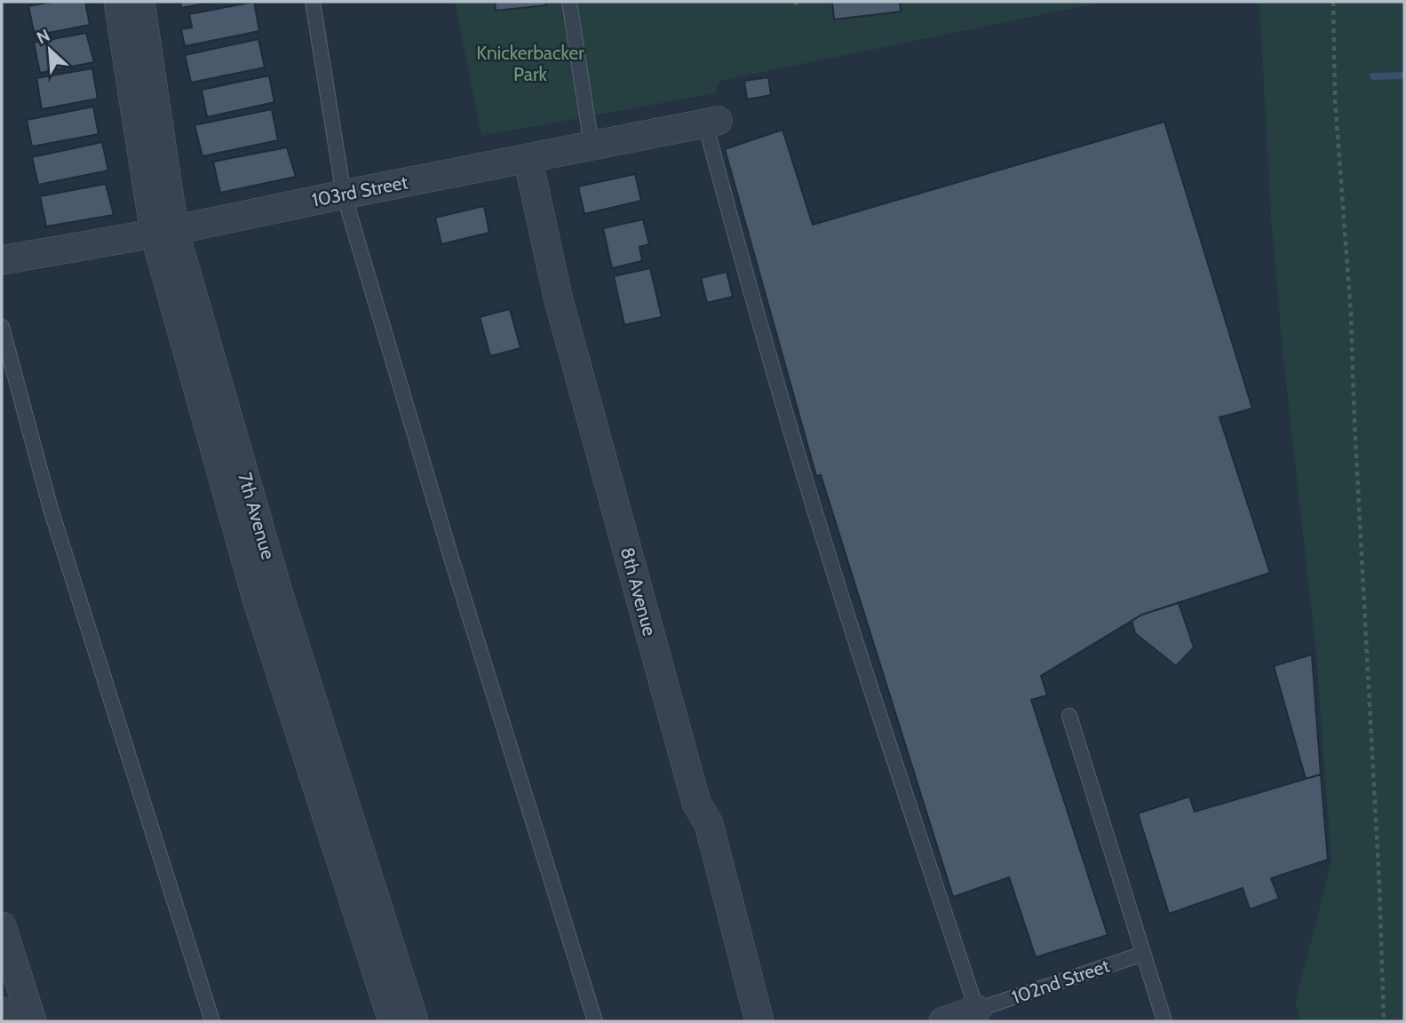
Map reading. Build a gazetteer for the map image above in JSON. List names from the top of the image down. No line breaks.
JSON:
{"streets":{"street":["103rd Street","7th Avenue","8th Avenue","102nd Street"]},"crossings":[["103rd Street","7th Avenue"],["103rd Street","8th Avenue"]],"parks":["Knickerbacker Park"],"north":"top left"}
